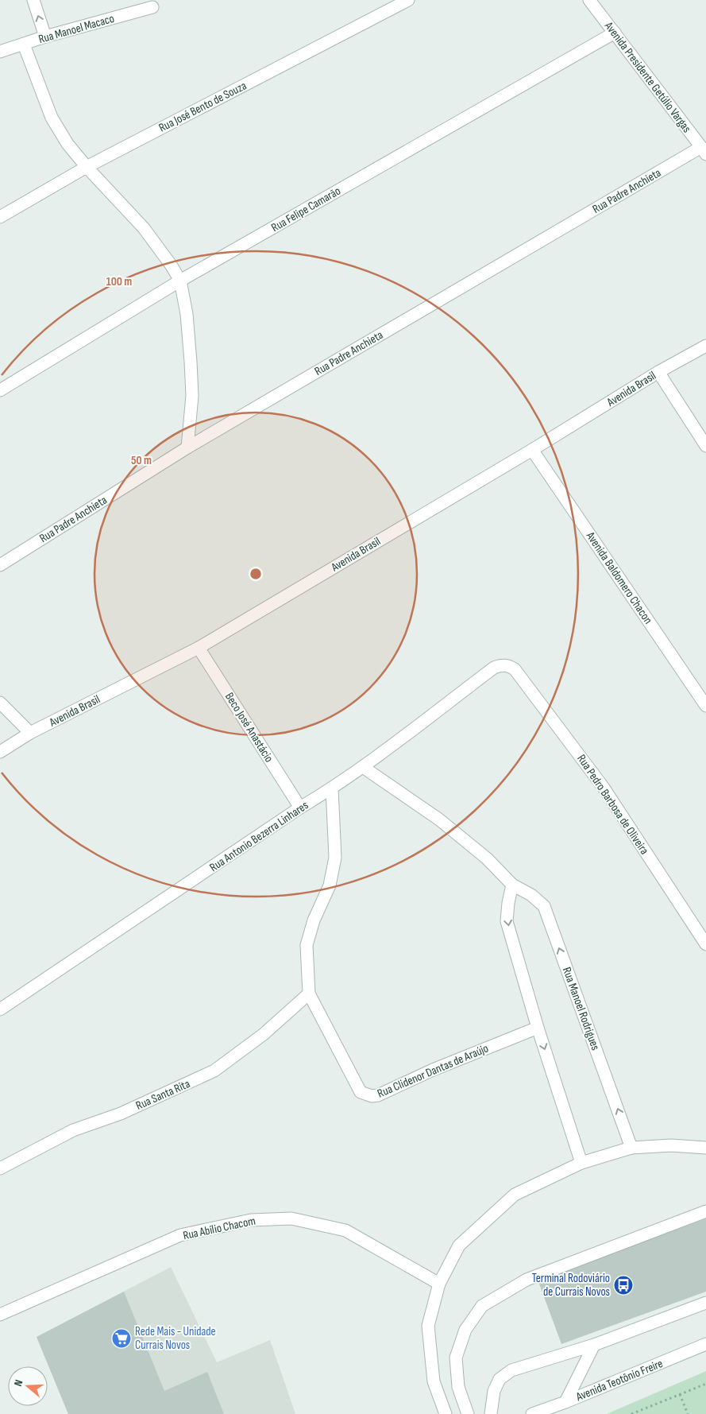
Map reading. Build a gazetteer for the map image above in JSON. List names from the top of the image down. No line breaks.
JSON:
{"streets":{"street":["Rua Manoel Macaco","Avenida Presidente Getúlio Vargas","Rua José Bento de Souza","Rua Padre Anchieta","Rua Felipe Camarão","Avenida Brasil","Avenida Baldomero Chacon","Beco José Anastácio","Rua Pedro Barbosa de Oliveira","Rua Antonio Bezerra Linhares","Rua Manoel Rodrigues","Rua Clidenor Dantas de Araújo","Rua Santa Rita","Rua Abílio Chacom","Avenida Teotônio Freire"]},"crossings":[["Avenida Presidente Getúlio Vargas","Rua Padre Anchieta"],["Avenida Presidente Getúlio Vargas","Rua Felipe Camarão"],["Avenida Brasil","Avenida Baldomero Chacon"],["Avenida Brasil","Beco José Anastácio"],["Beco José Anastácio","Rua Antonio Bezerra Linhares"],["Rua Pedro Barbosa de Oliveira","Rua Antonio Bezerra Linhares"],["Rua Antonio Bezerra Linhares","Rua Manoel Rodrigues"],["Rua Antonio Bezerra Linhares","Rua Clidenor Dantas de Araújo"],["Rua Clidenor Dantas de Araújo","Rua Santa Rita"]],"places":{"bus stop":["Terminal Rodoviário de Currais Novos"],"supermarket":["Rede Mais - Unidade Currais Novos"]},"north":"left","rings":["100 m","50 m"]}
